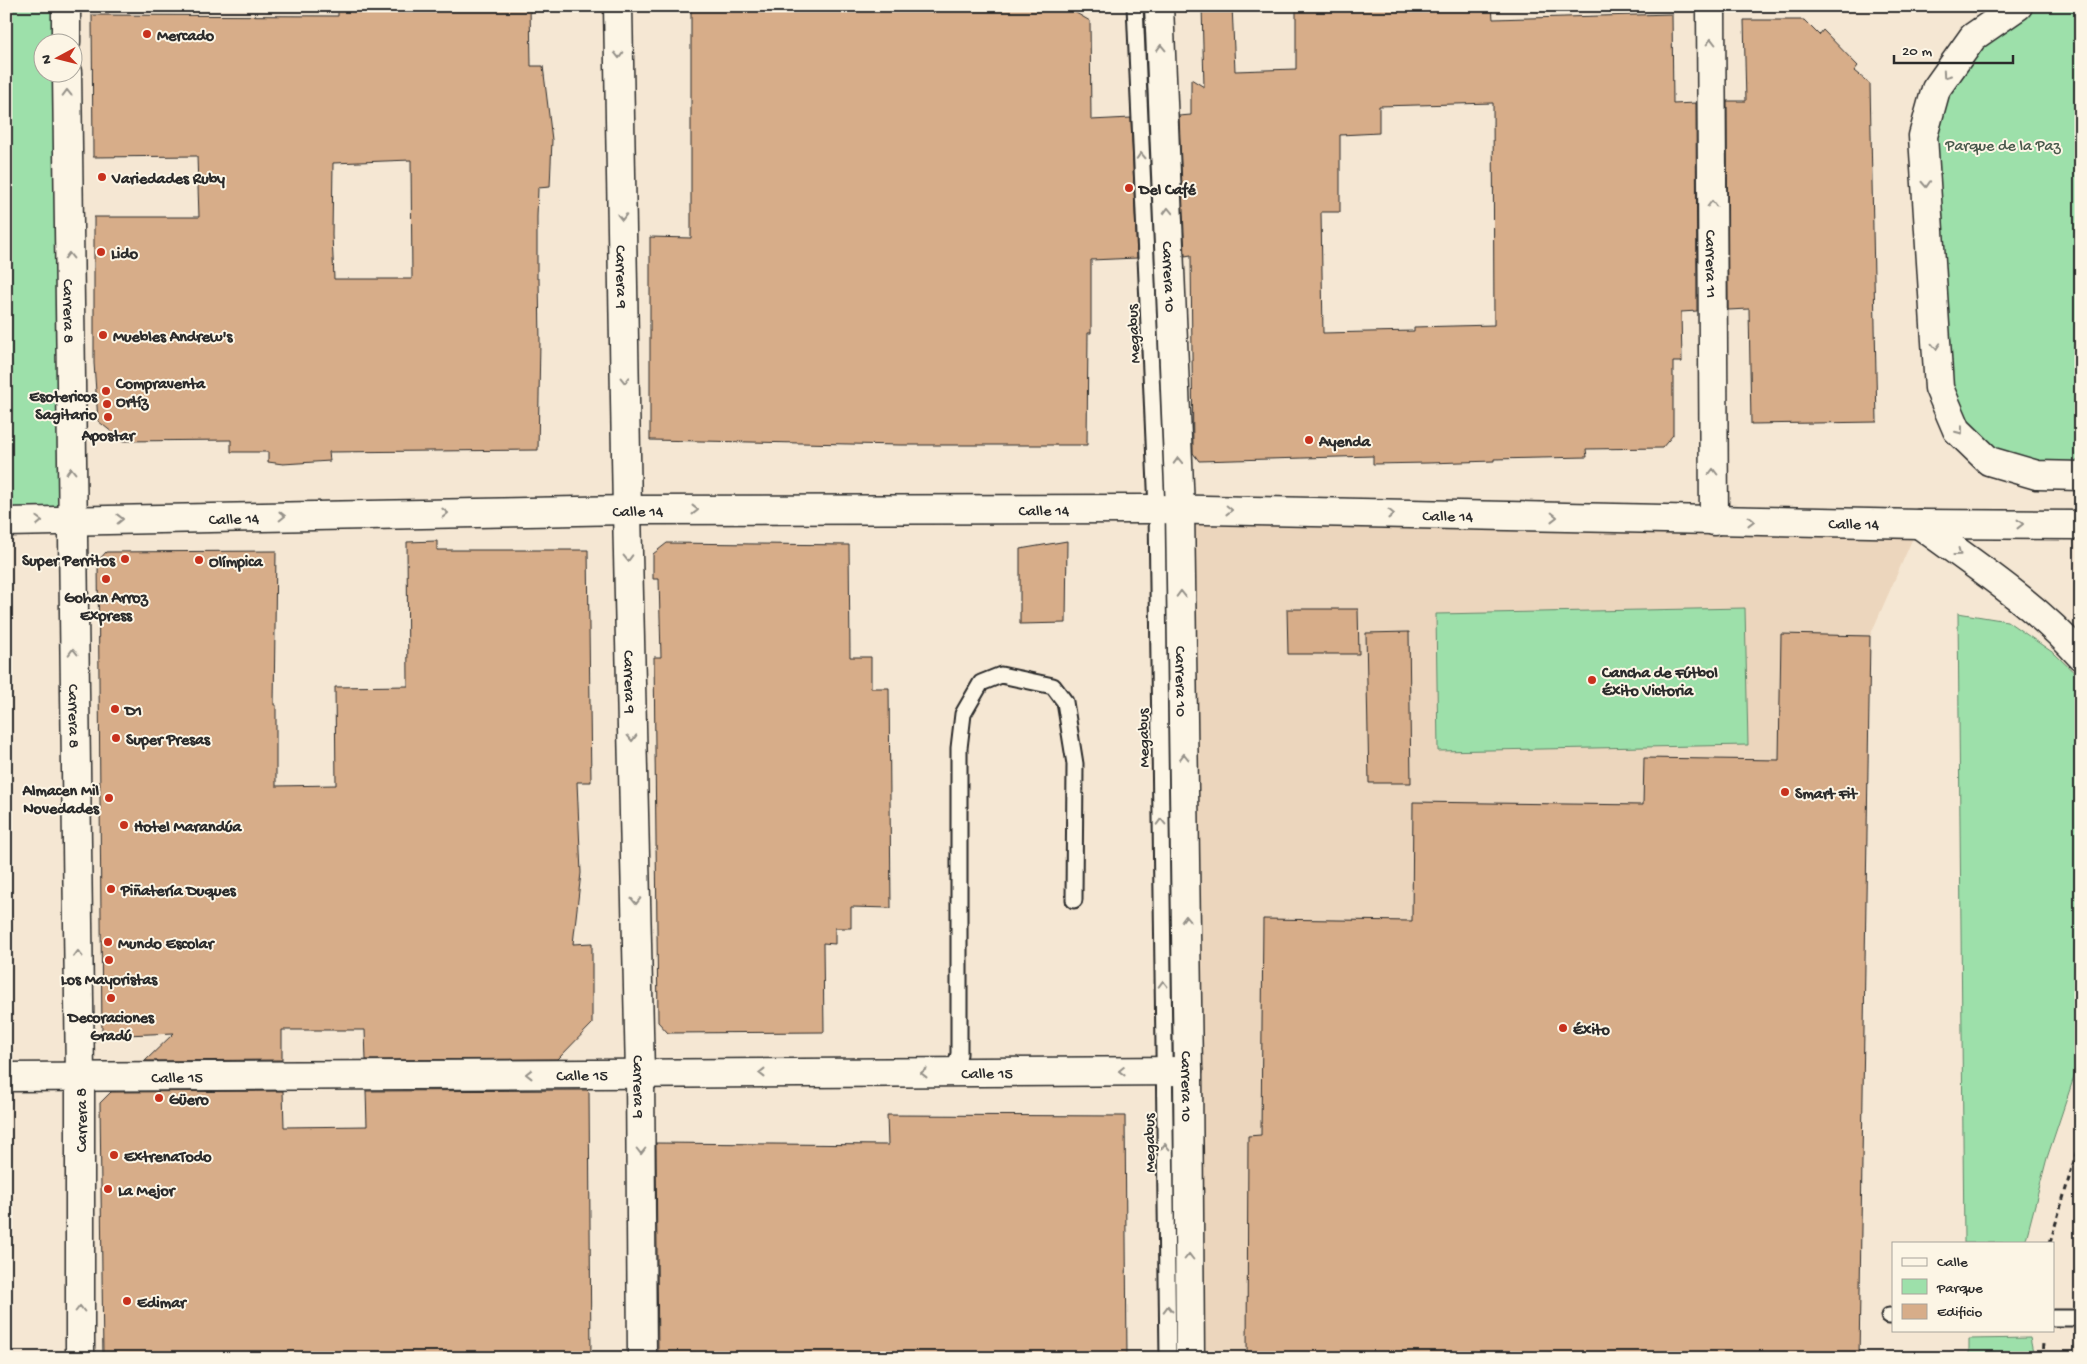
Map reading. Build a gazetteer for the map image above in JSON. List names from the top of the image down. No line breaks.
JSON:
{"streets":{"street":["Carrera 11","Carrera 9","Carrera 10","Carrera 8","Calle 14","Calle 15"],"lane":["Megabus"]},"crossings":[["Carrera 11","Calle 14"],["Carrera 9","Calle 14"],["Carrera 9","Calle 15"],["Carrera 10","Megabus"],["Carrera 10","Calle 14"],["Carrera 10","Calle 15"],["Carrera 8","Calle 14"],["Carrera 8","Calle 15"],["Megabus","Calle 14"],["Megabus","Calle 15"]],"one_way":["Carrera 11","Carrera 9","Carrera 10","Carrera 8","Megabus","Calle 14","Calle 15"],"parks":["Parque de la Paz"],"places":["Mercado","Variedades Ruby","Del Café","Lido","Muebles Andrew's","Compraventa Ortíz","Esotericos Sagitario","Apostar","Ayenda","Super Perritos","Olímpica","Gohan Arroz Express","Cancha de Fútbol Éxito Victoria","D1","Super Presas","Smart Fit","Almacen Mil Novedades","Hotel Marandúa","Piñatería Duques","Mundo Escolar","Los Mayoristas","Decoraciones Gradú","Éxito","Güero","ExtrenaTodo","La Mejor","Edimar"],"legend":["Calle","Parque","Edificio"],"scale_bar":"20 m","north":"left"}
